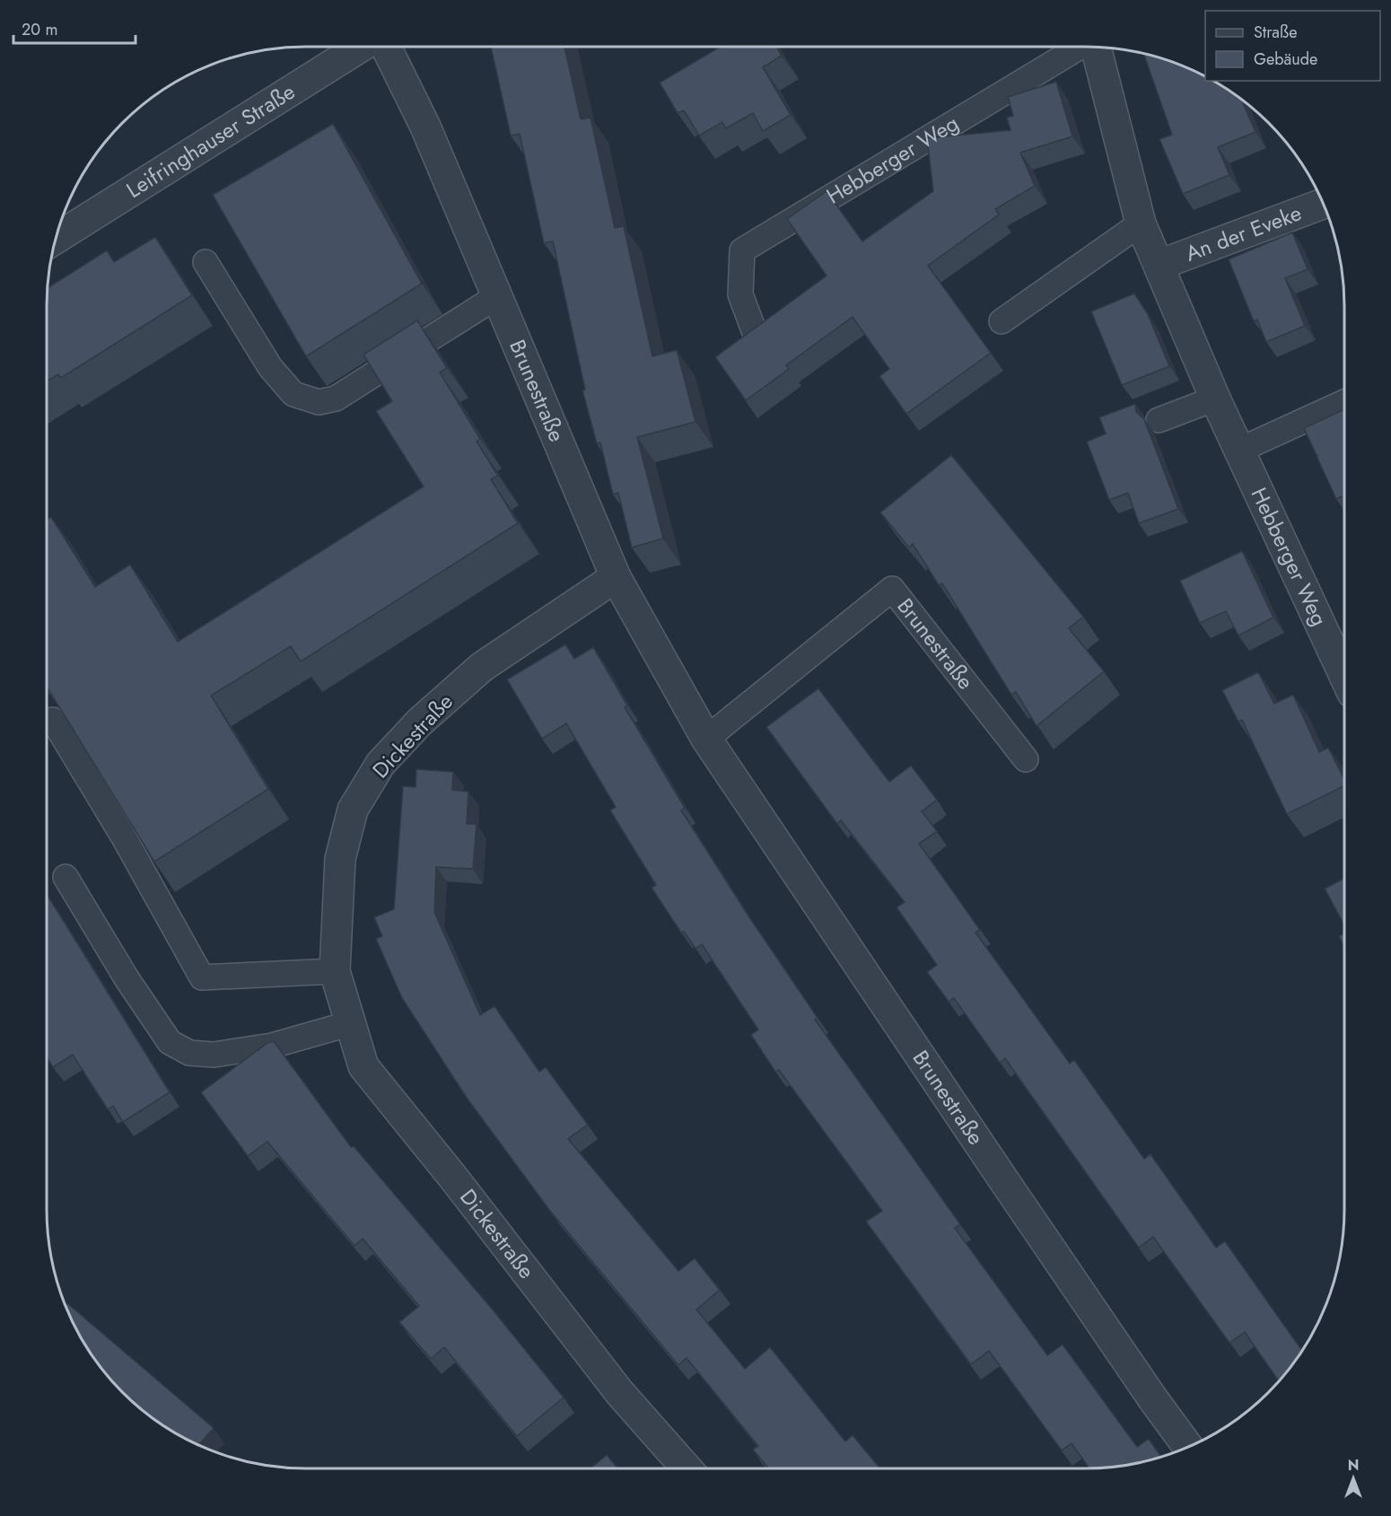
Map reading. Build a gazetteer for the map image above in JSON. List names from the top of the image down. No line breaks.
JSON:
{"streets":{"street":["Leifringhauser Straße","Hebberger Weg","An der Eveke","Brunestraße","Dickestraße"]},"crossings":[["Hebberger Weg","An der Eveke"],["Brunestraße","Dickestraße"]],"legend":["Straße","Gebäude"],"scale_bar":"20 m","north":"top"}
